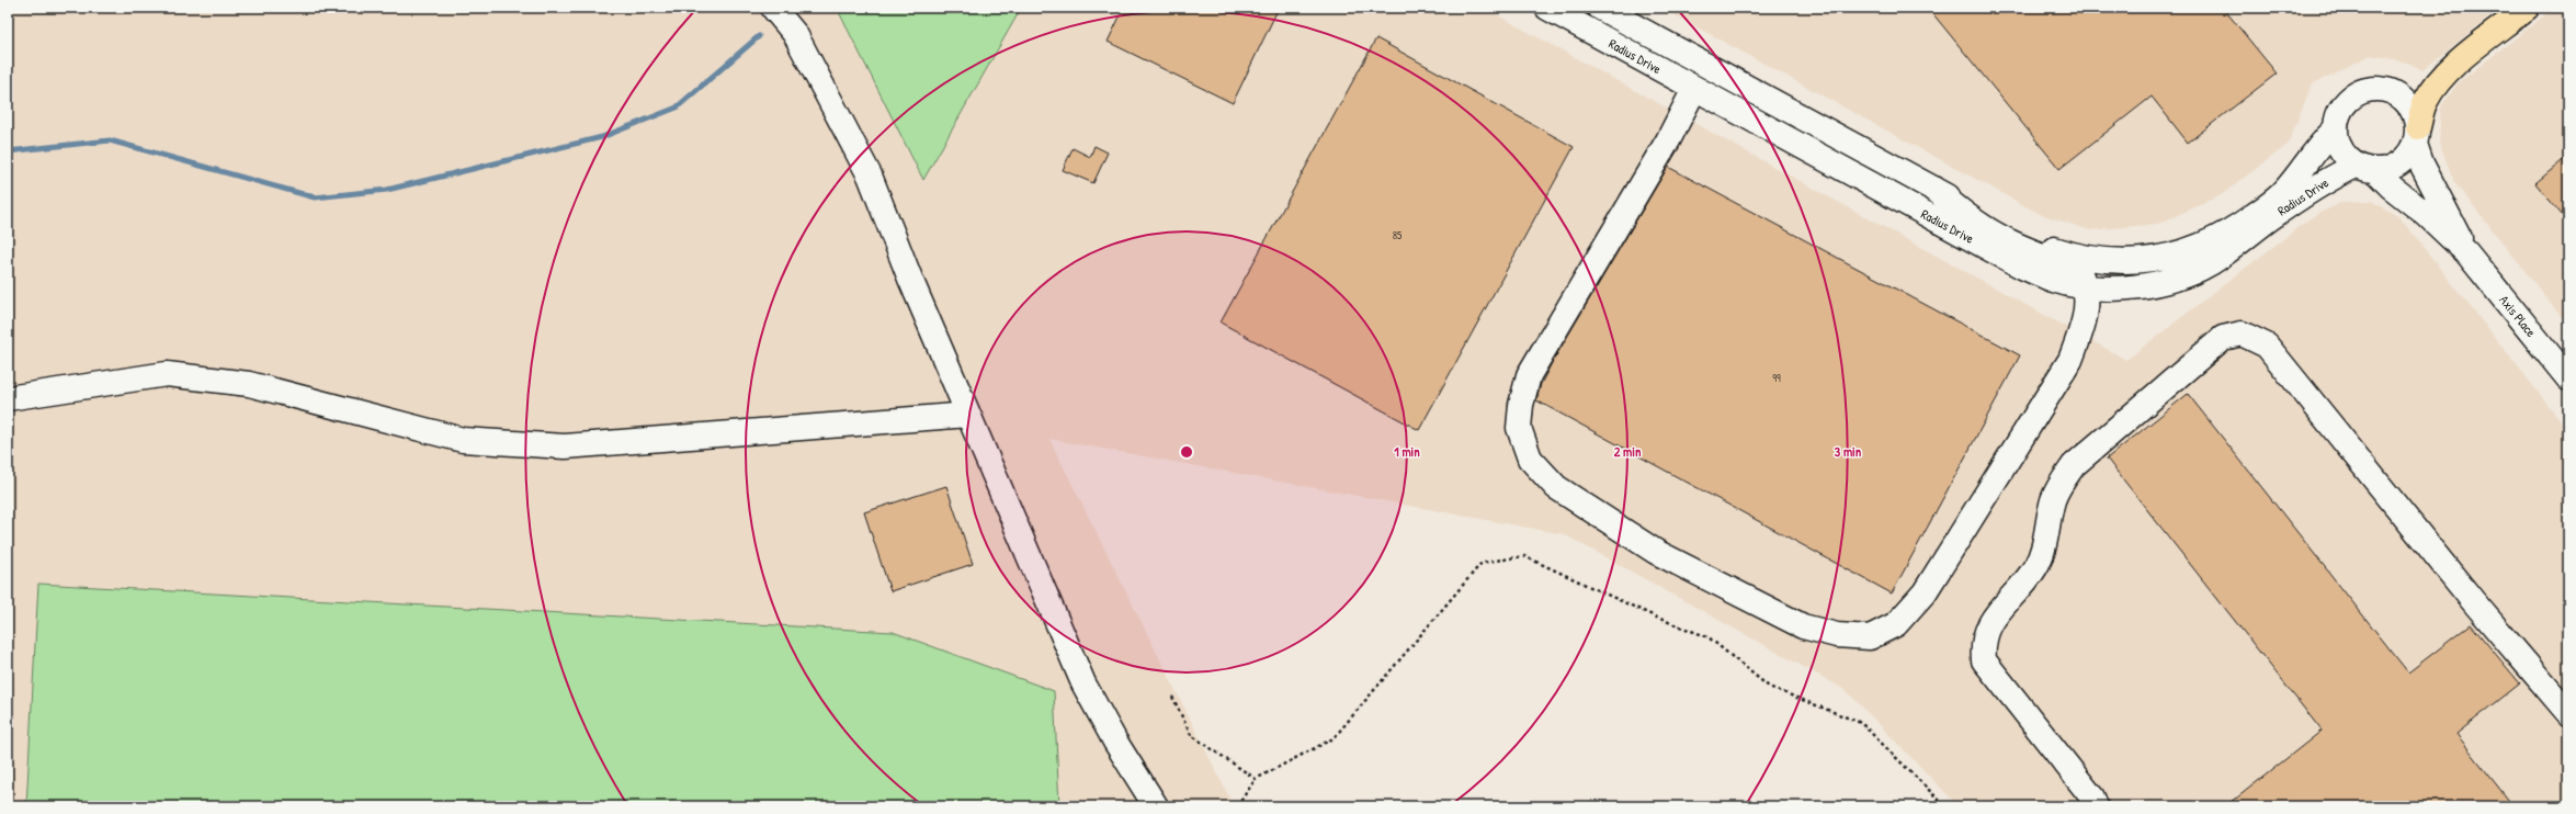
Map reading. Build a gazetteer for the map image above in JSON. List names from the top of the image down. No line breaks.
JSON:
{"streets":{"street":["Radius Drive","Axis Place"]},"crossings":[["Radius Drive","Axis Place"]],"house_numbers":["85","99"],"rings":["1 min","2 min","3 min"]}
